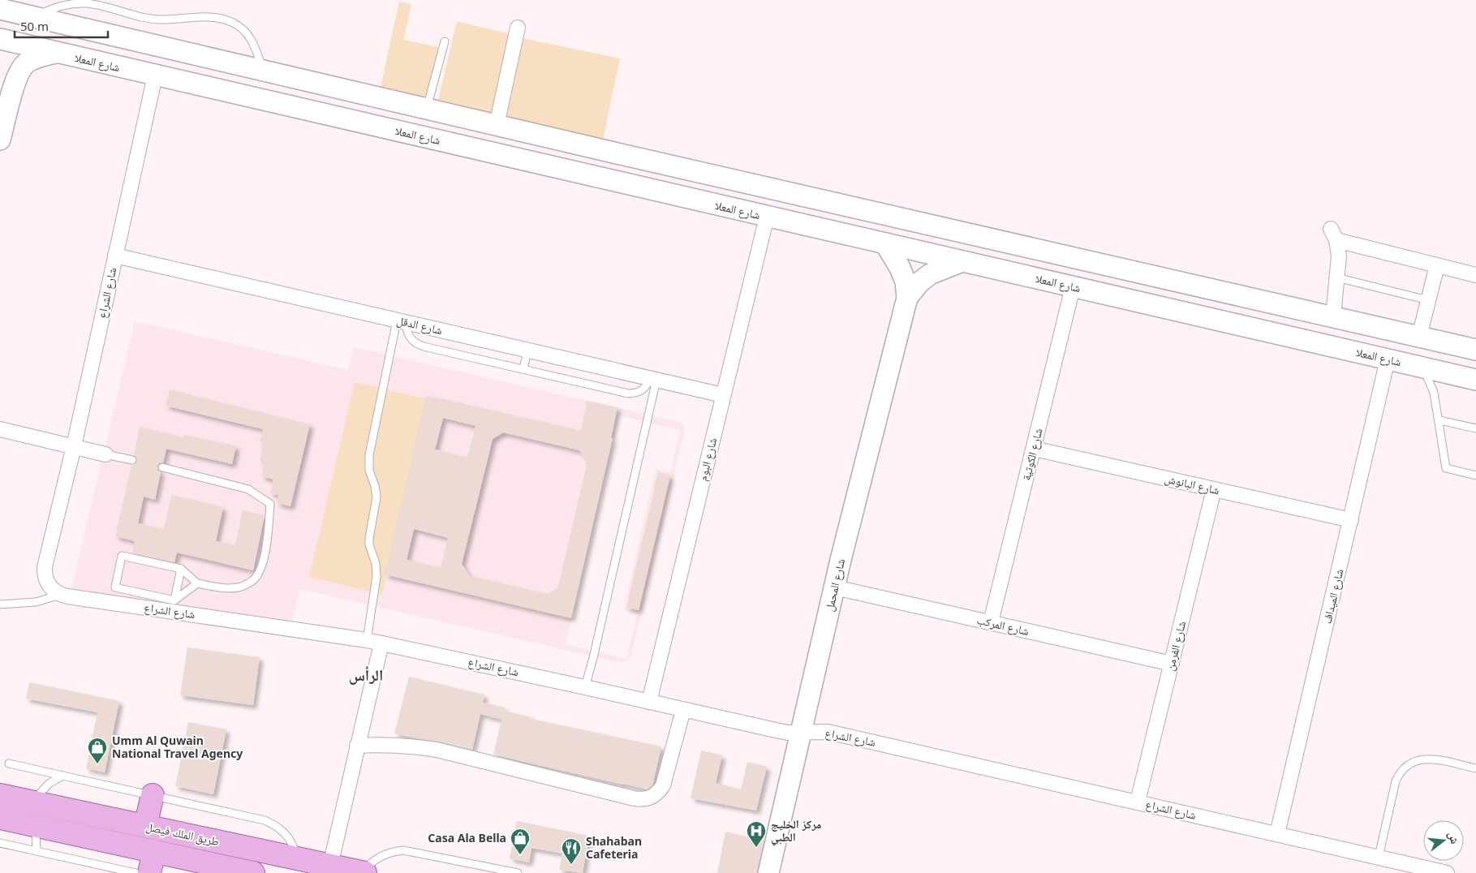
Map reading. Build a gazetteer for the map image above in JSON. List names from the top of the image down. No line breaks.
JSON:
{"streets":{"main road":["طريق الملك فيصل"],"street":["شارع المعلا","شارع الشراع","شارع الدقل","شارع الكوتية","شارع البوم","شارع البانوش","شارع المحمل","شارع الميداف","شارع المركب","شارع الفرمن"]},"crossings":[["شارع المعلا","شارع الشراع"],["شارع المعلا","شارع الكوتية"],["شارع المعلا","شارع البوم"],["شارع المعلا","شارع المحمل"],["شارع المعلا","شارع الميداف"],["شارع الشراع","شارع الدقل"],["شارع الشراع","شارع البوم"],["شارع الشراع","شارع المحمل"],["شارع الشراع","شارع الميداف"],["شارع الشراع","شارع الفرمن"],["شارع الدقل","شارع البوم"],["شارع الكوتية","شارع البانوش"],["شارع الكوتية","شارع المركب"],["شارع البانوش","شارع الميداف"],["شارع البانوش","شارع الفرمن"],["شارع المحمل","شارع المركب"],["شارع المركب","شارع الفرمن"]],"districts":["الرأس"],"places":{"shop":["Umm Al Quwain National Travel Agency","Casa Ala Bella"],"hospital":["مركز الخليج الطبي"],"restaurant":["Shahaban Cafeteria"]},"scale_bar":"50 m","north":"right"}
